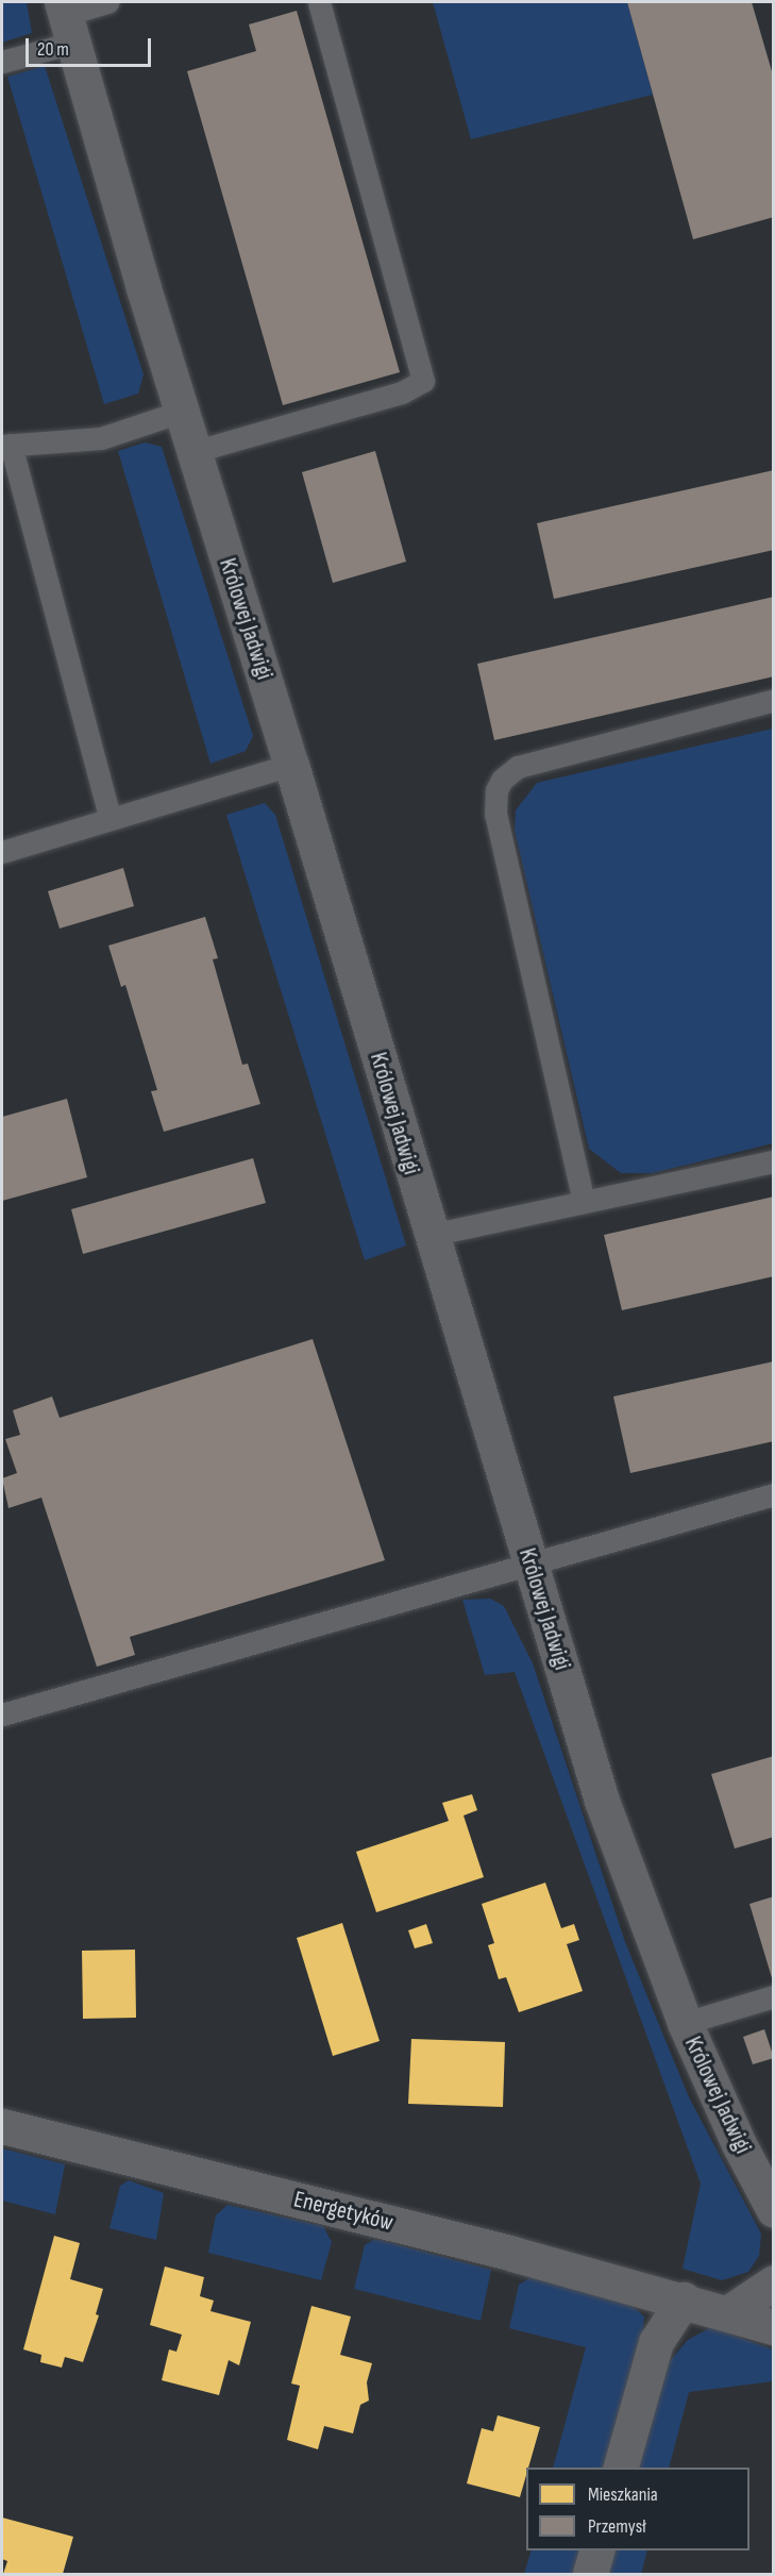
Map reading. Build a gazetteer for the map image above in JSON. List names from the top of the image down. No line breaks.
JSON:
{"streets":{"street":["Królowej Jadwigi","Energetyków"]},"legend":["Mieszkania","Przemysł"],"scale_bar":"20 m"}
